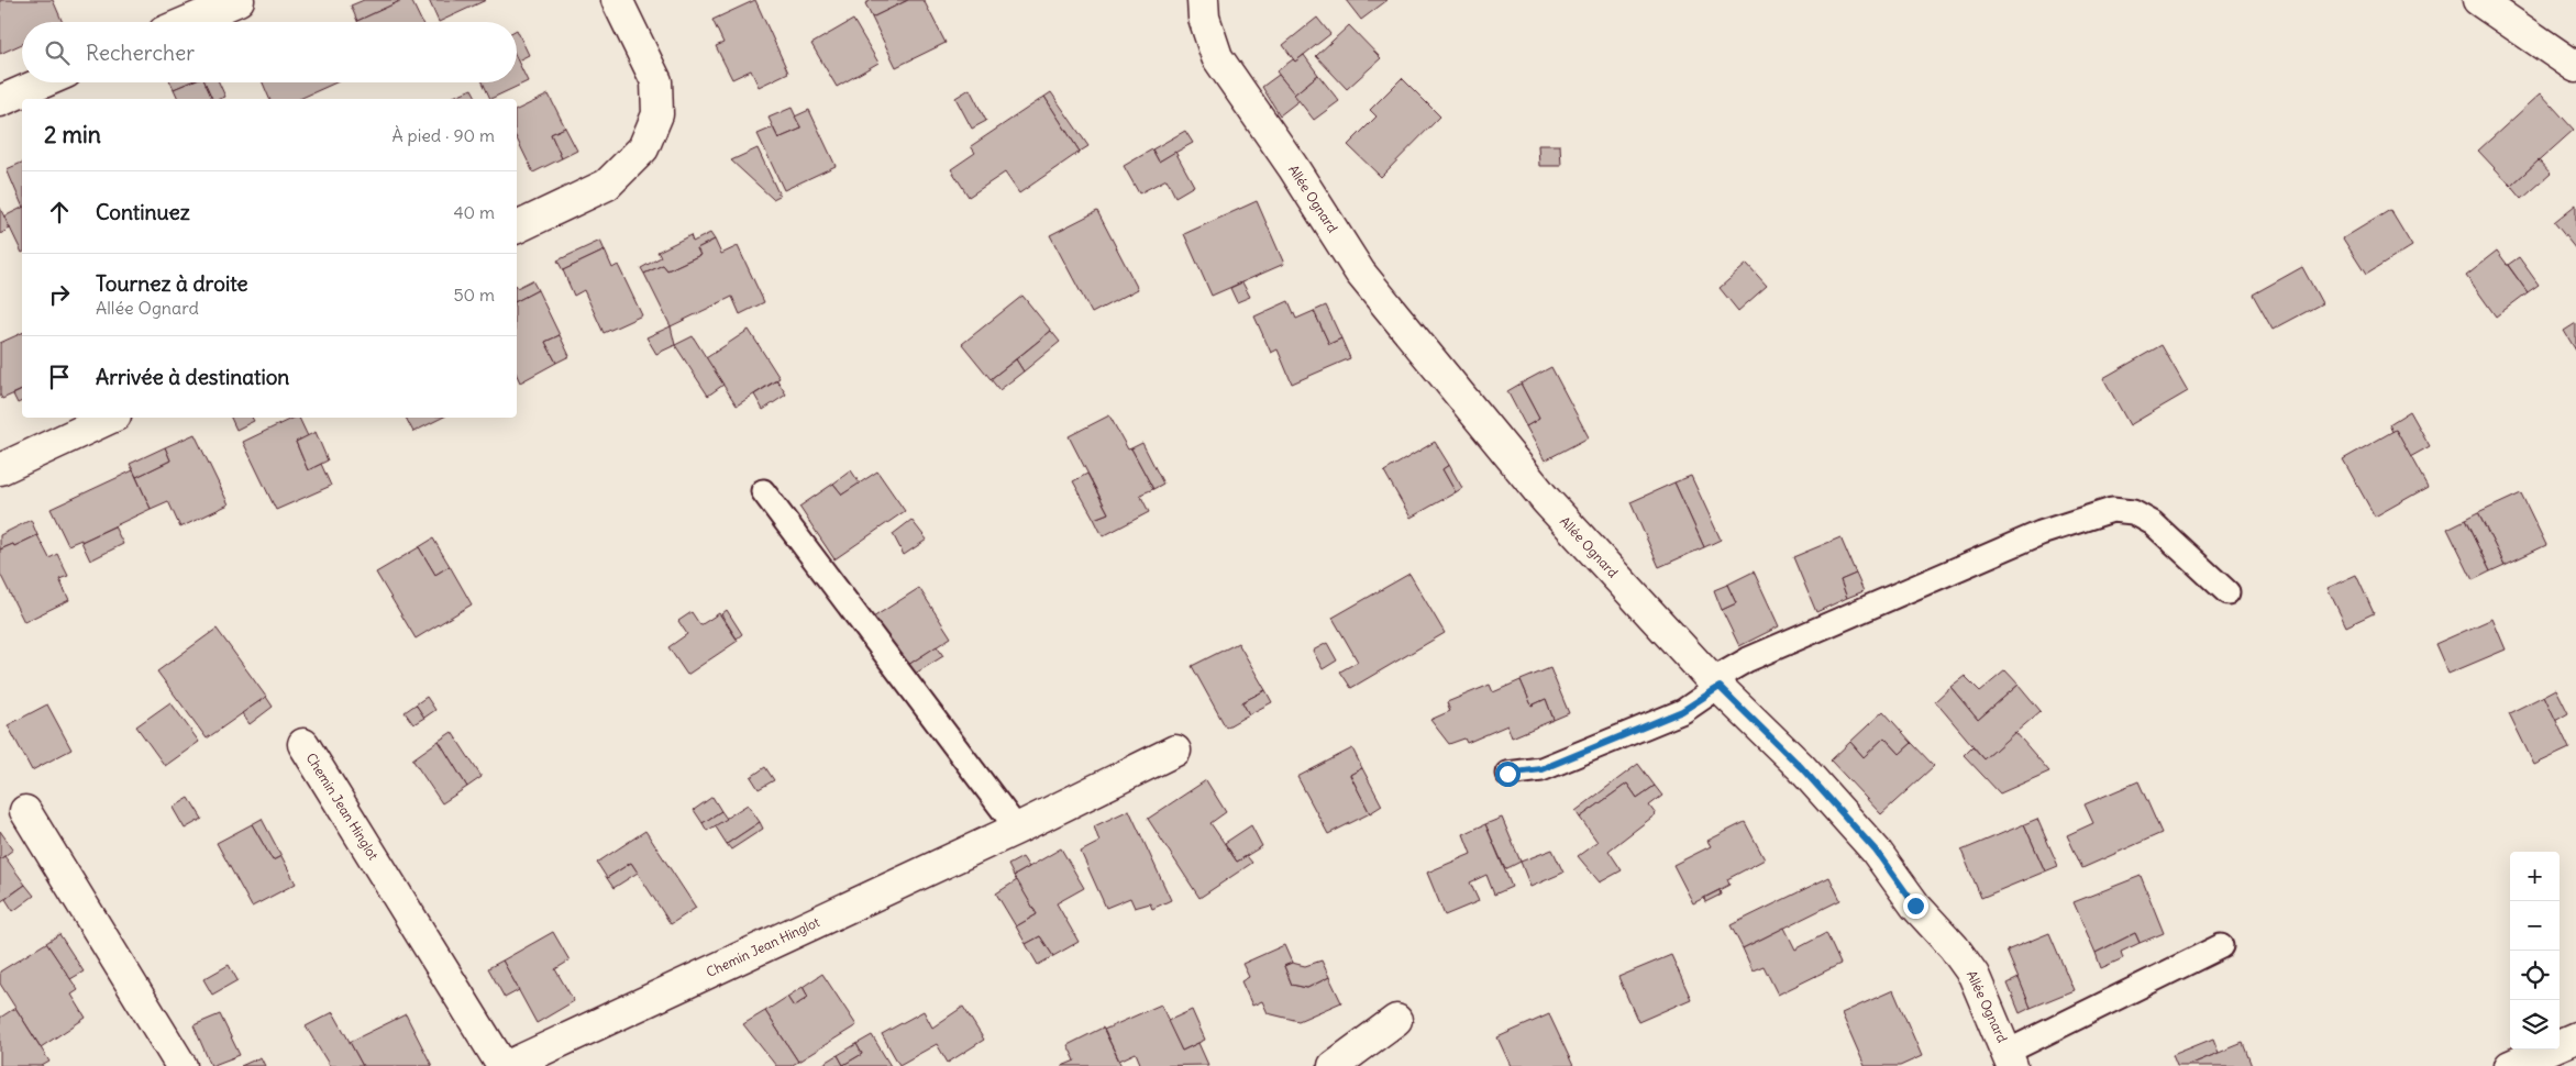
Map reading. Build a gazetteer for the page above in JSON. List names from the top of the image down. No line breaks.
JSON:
{"streets":{"street":["Allée Ognard","Chemin Jean Hinglot"]},"page":{"search":"Rechercher","heading":["2 min","À pied · 90 m"],"list":[["Continuez","40 m"],["Tournez à droite","Allée Ognard","50 m"],"Arrivée à destination"],"map_buttons":["+","−"]}}
